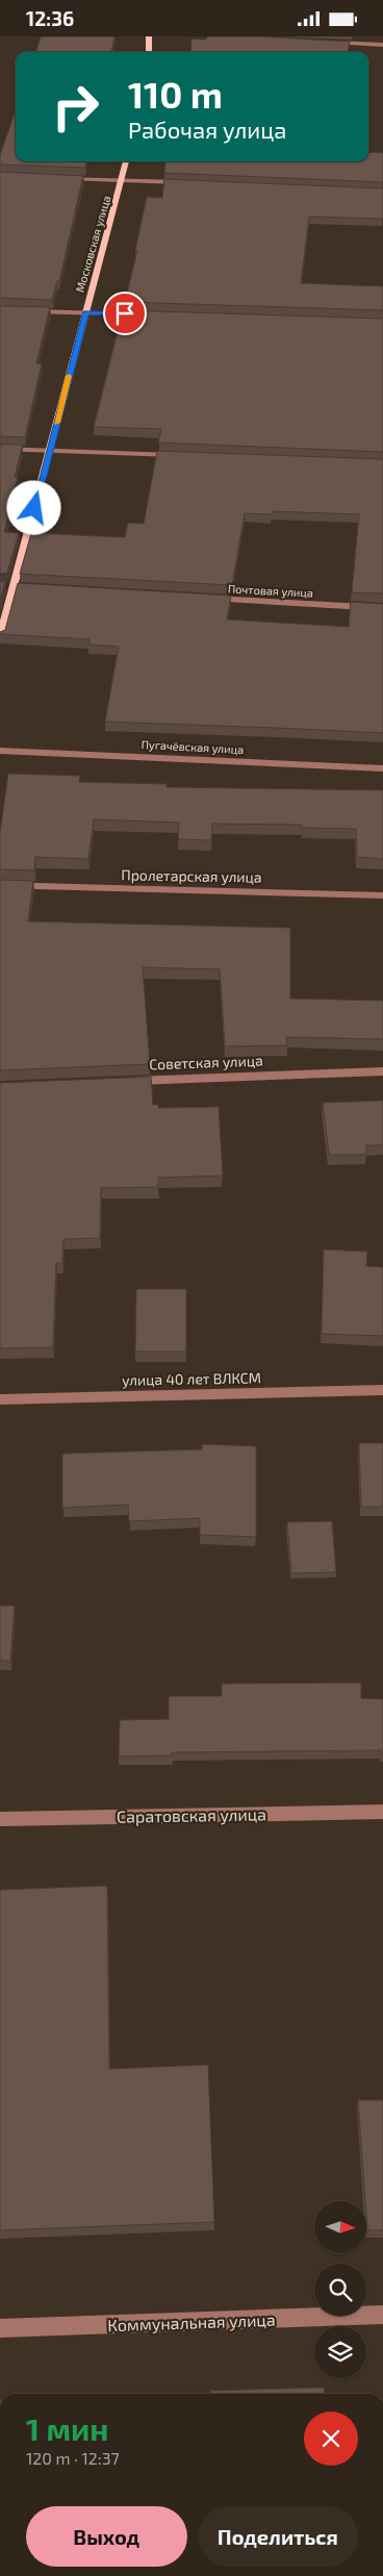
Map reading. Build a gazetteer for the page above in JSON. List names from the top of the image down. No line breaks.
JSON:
{"streets":{"main road":["Московская улица"],"street":["Почтовая улица","Пугачёвская улица","Пролетарская улица","Советская улица","улица 40 лет ВЛКСМ","Саратовская улица","Коммунальная улица"]},"north":"right","page":{"status":"12:36","turn":["110 m","Рабочая улица"],"heading":["1 мин","120 m · 12:37"],"buttons":["Выход","Поделиться"]}}
